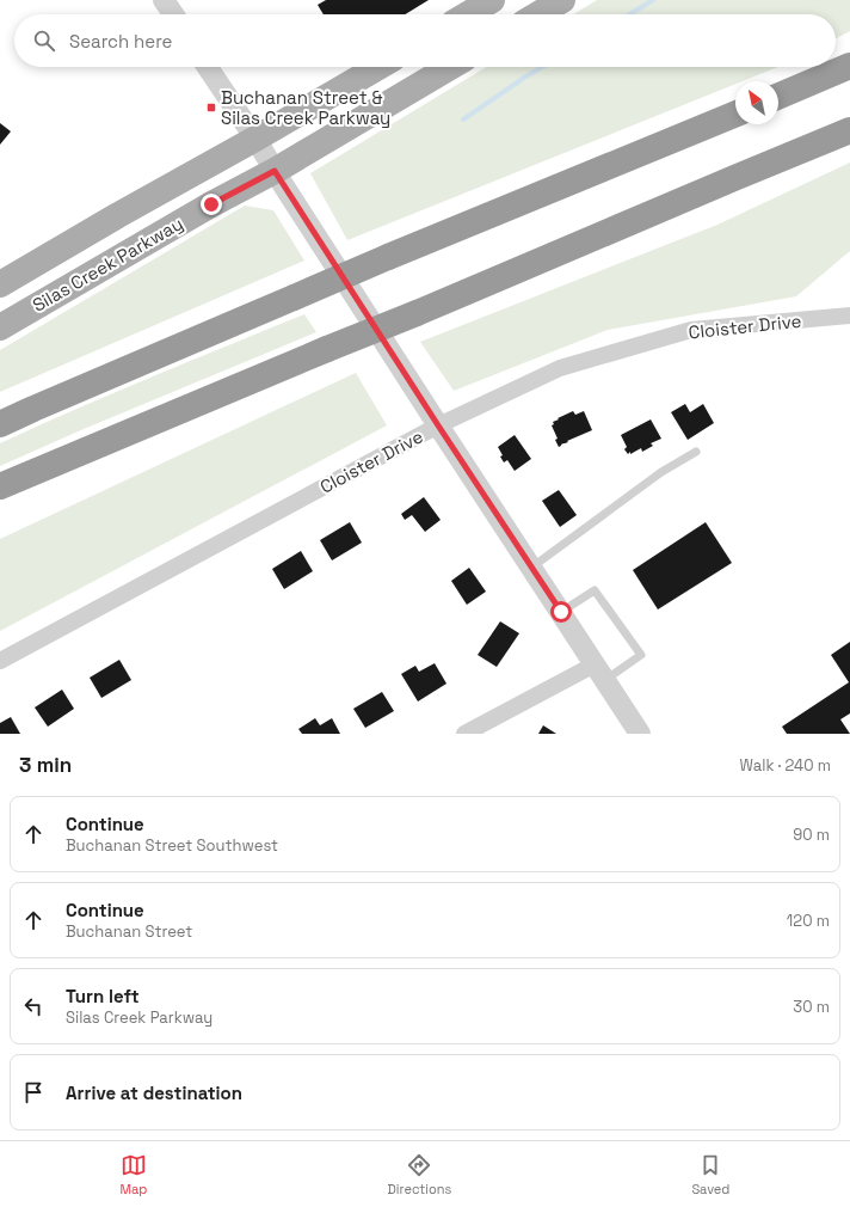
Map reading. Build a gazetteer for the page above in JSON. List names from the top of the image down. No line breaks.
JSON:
{"streets":{"main road":["Silas Creek Parkway"],"street":["Cloister Drive"]},"places":{"transit":["Buchanan Street & Silas Creek Parkway"]},"north":"top left","page":{"search":"Search here","heading":["3 min","Walk · 240 m"],"list":[["Continue","Buchanan Street Southwest","90 m"],["Continue","Buchanan Street","120 m"],["Turn left","Silas Creek Parkway","30 m"],"Arrive at destination"],"nav":["Map","Directions","Saved"]}}
